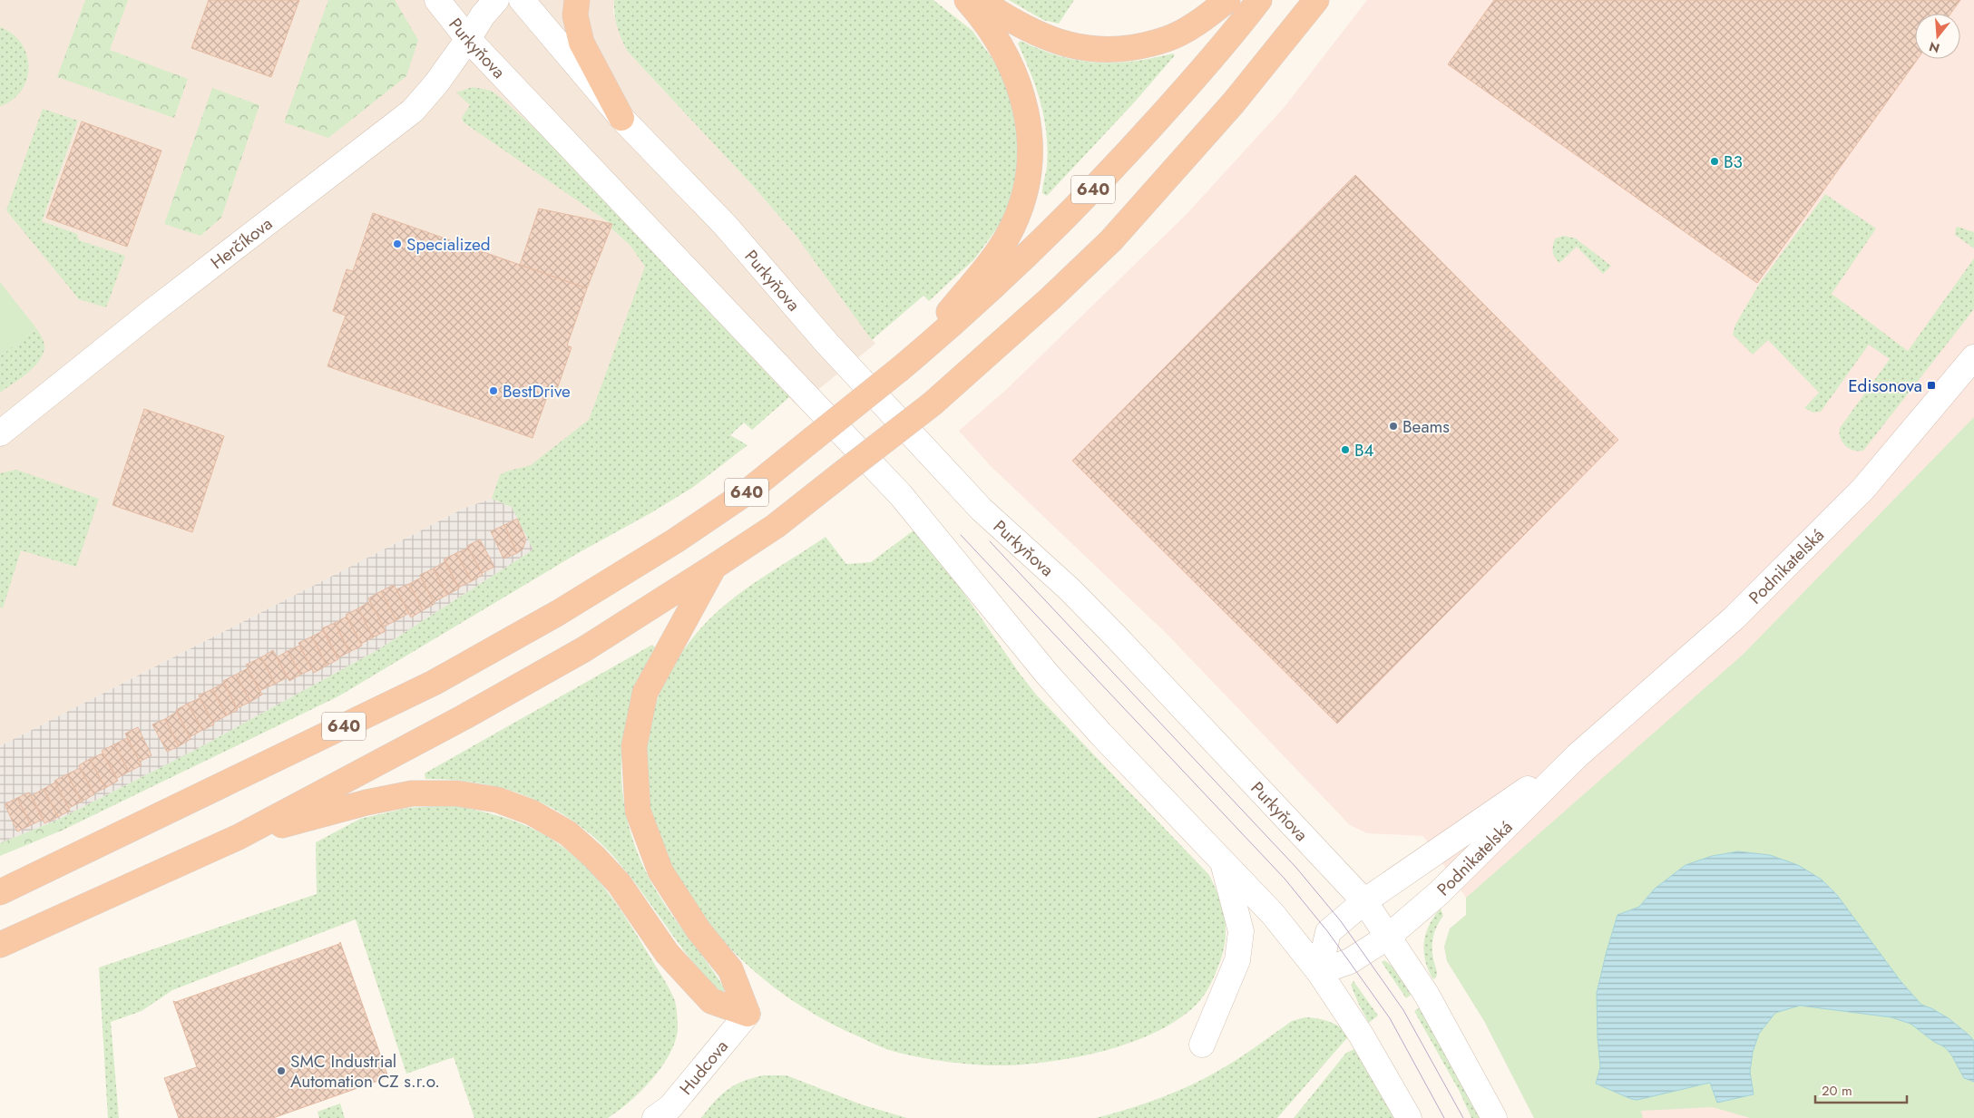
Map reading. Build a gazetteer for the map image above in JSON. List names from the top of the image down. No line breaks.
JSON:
{"streets":{"highway":["640"],"street":["Purkyňova","Herčíkova","Podnikatelská","Hudcova"]},"crossings":[["Purkyňova","Herčíkova"],["Purkyňova","Podnikatelská"]],"places":{"other":["B3","Specialized","BestDrive","Beams","B4","SMC Industrial Automation CZ s.r.o."],"transit":["Edisonova"]},"scale_bar":"20 m","north":"bottom"}
